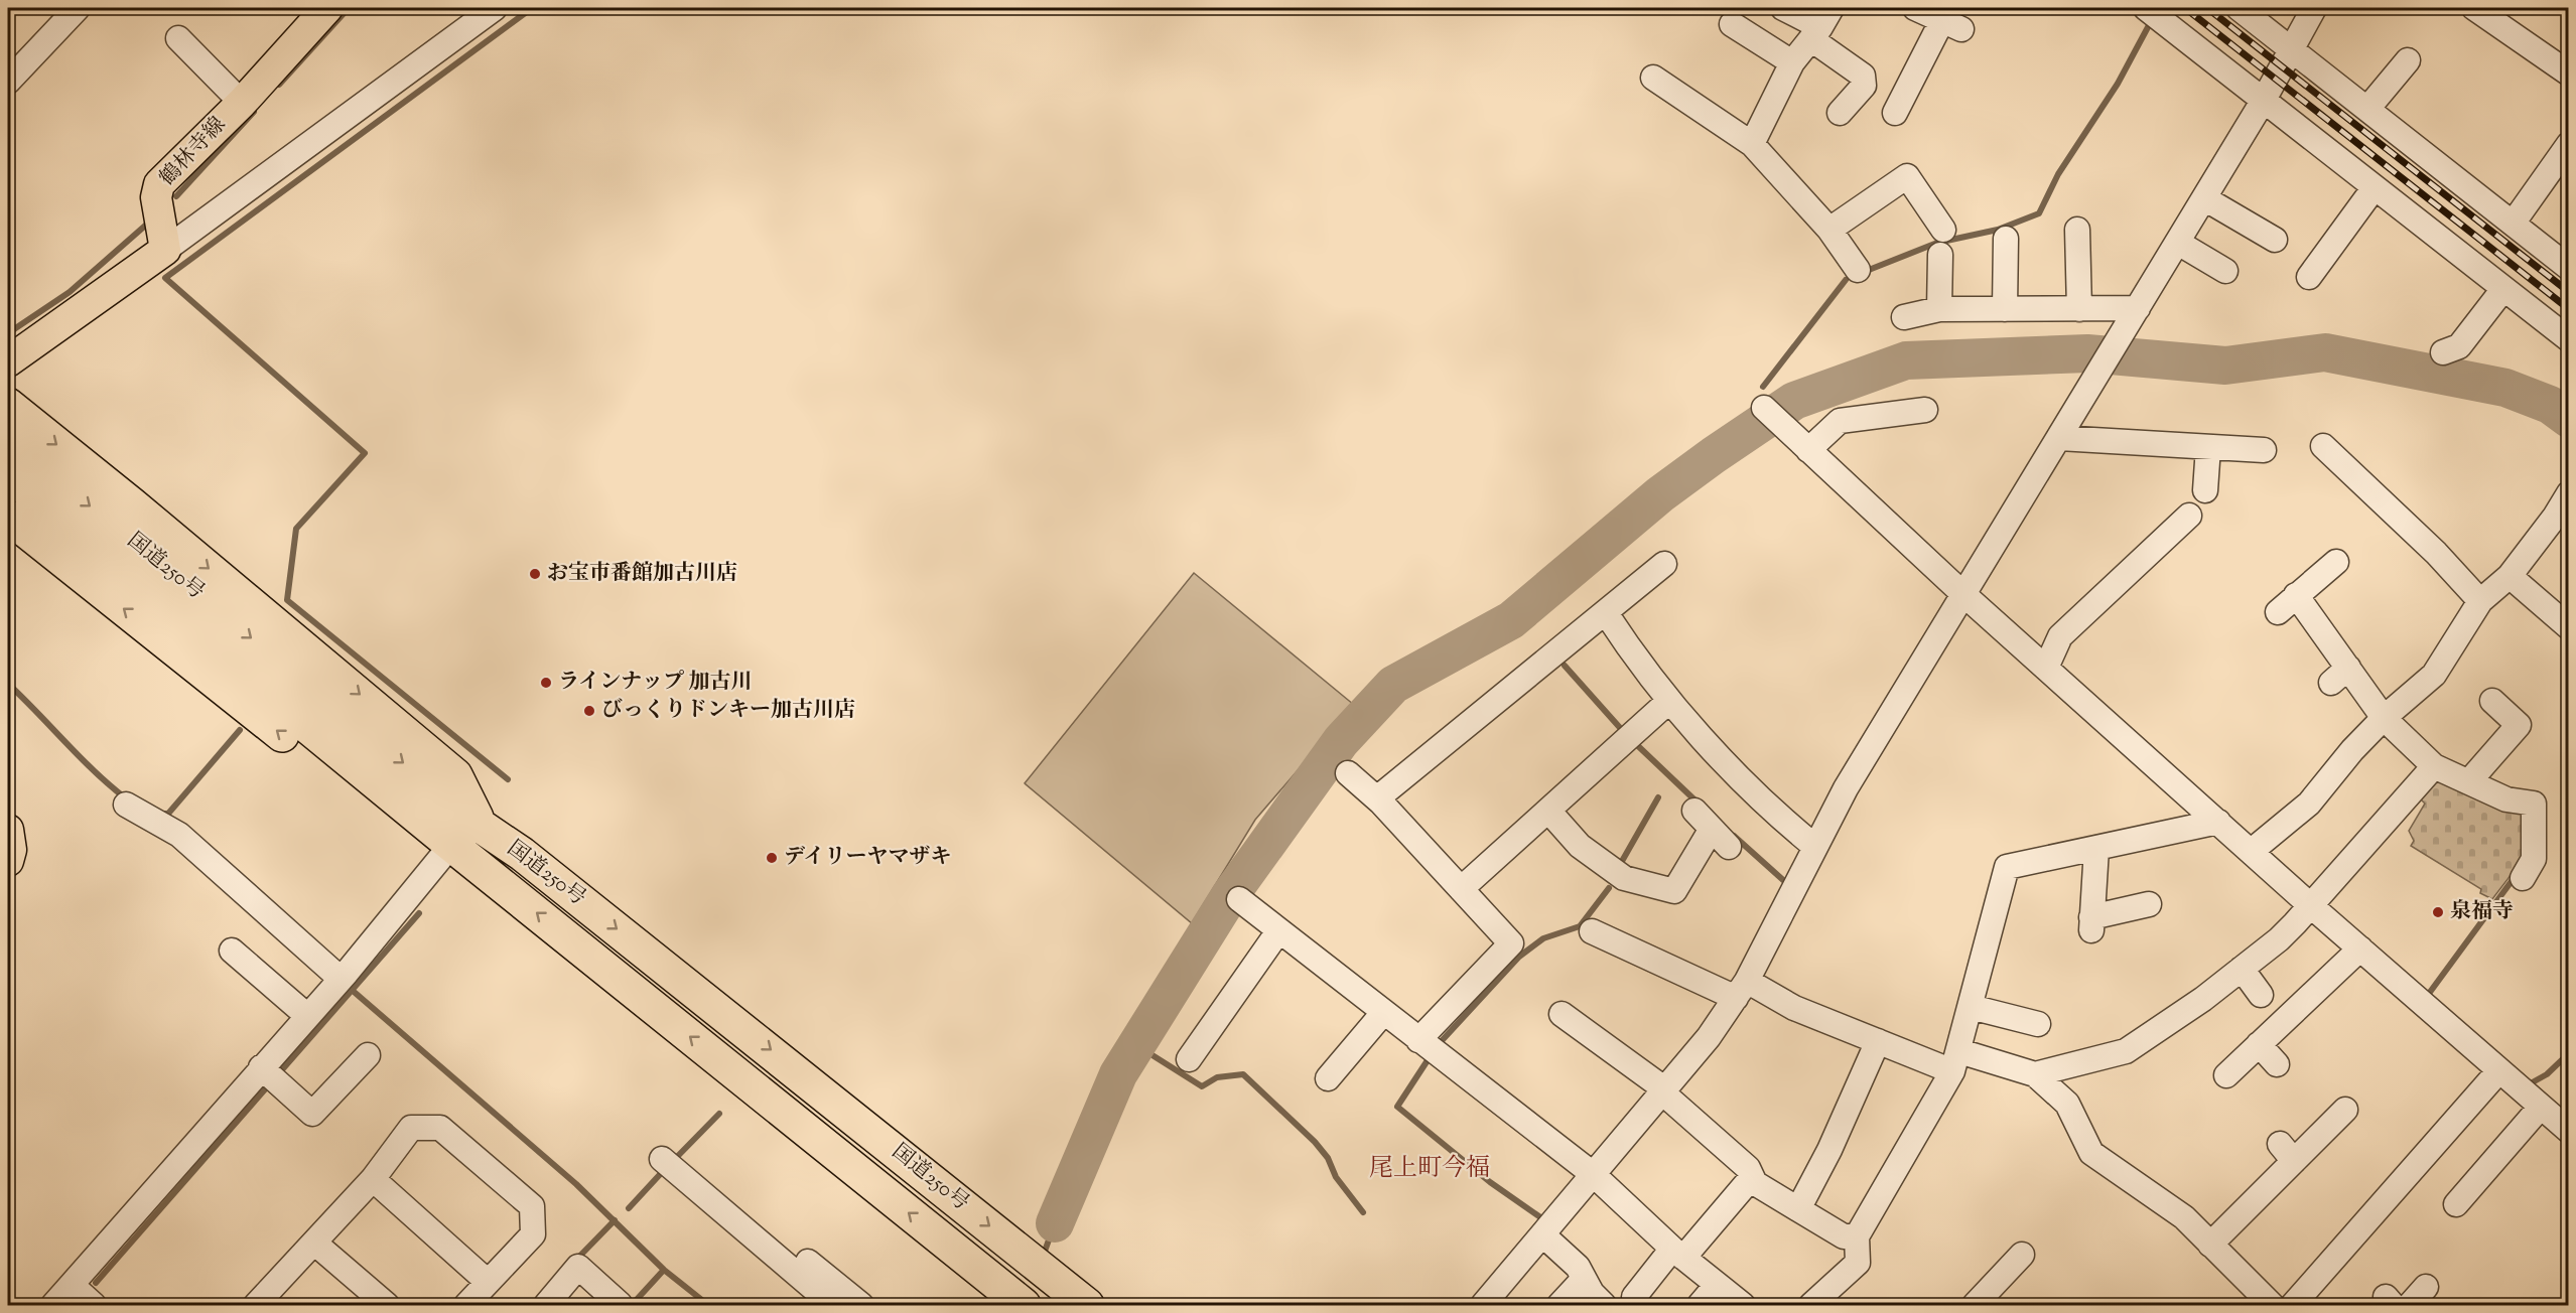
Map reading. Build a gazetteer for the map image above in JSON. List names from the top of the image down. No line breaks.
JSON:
{"streets":{"highway":["国道250号"],"main road":["鶴林寺線"]},"districts":["尾上町今福"],"places":["お宝市番館加古川店","ラインナップ 加古川","びっくりドンキー加古川店","デイリーヤマザキ","泉福寺"]}
